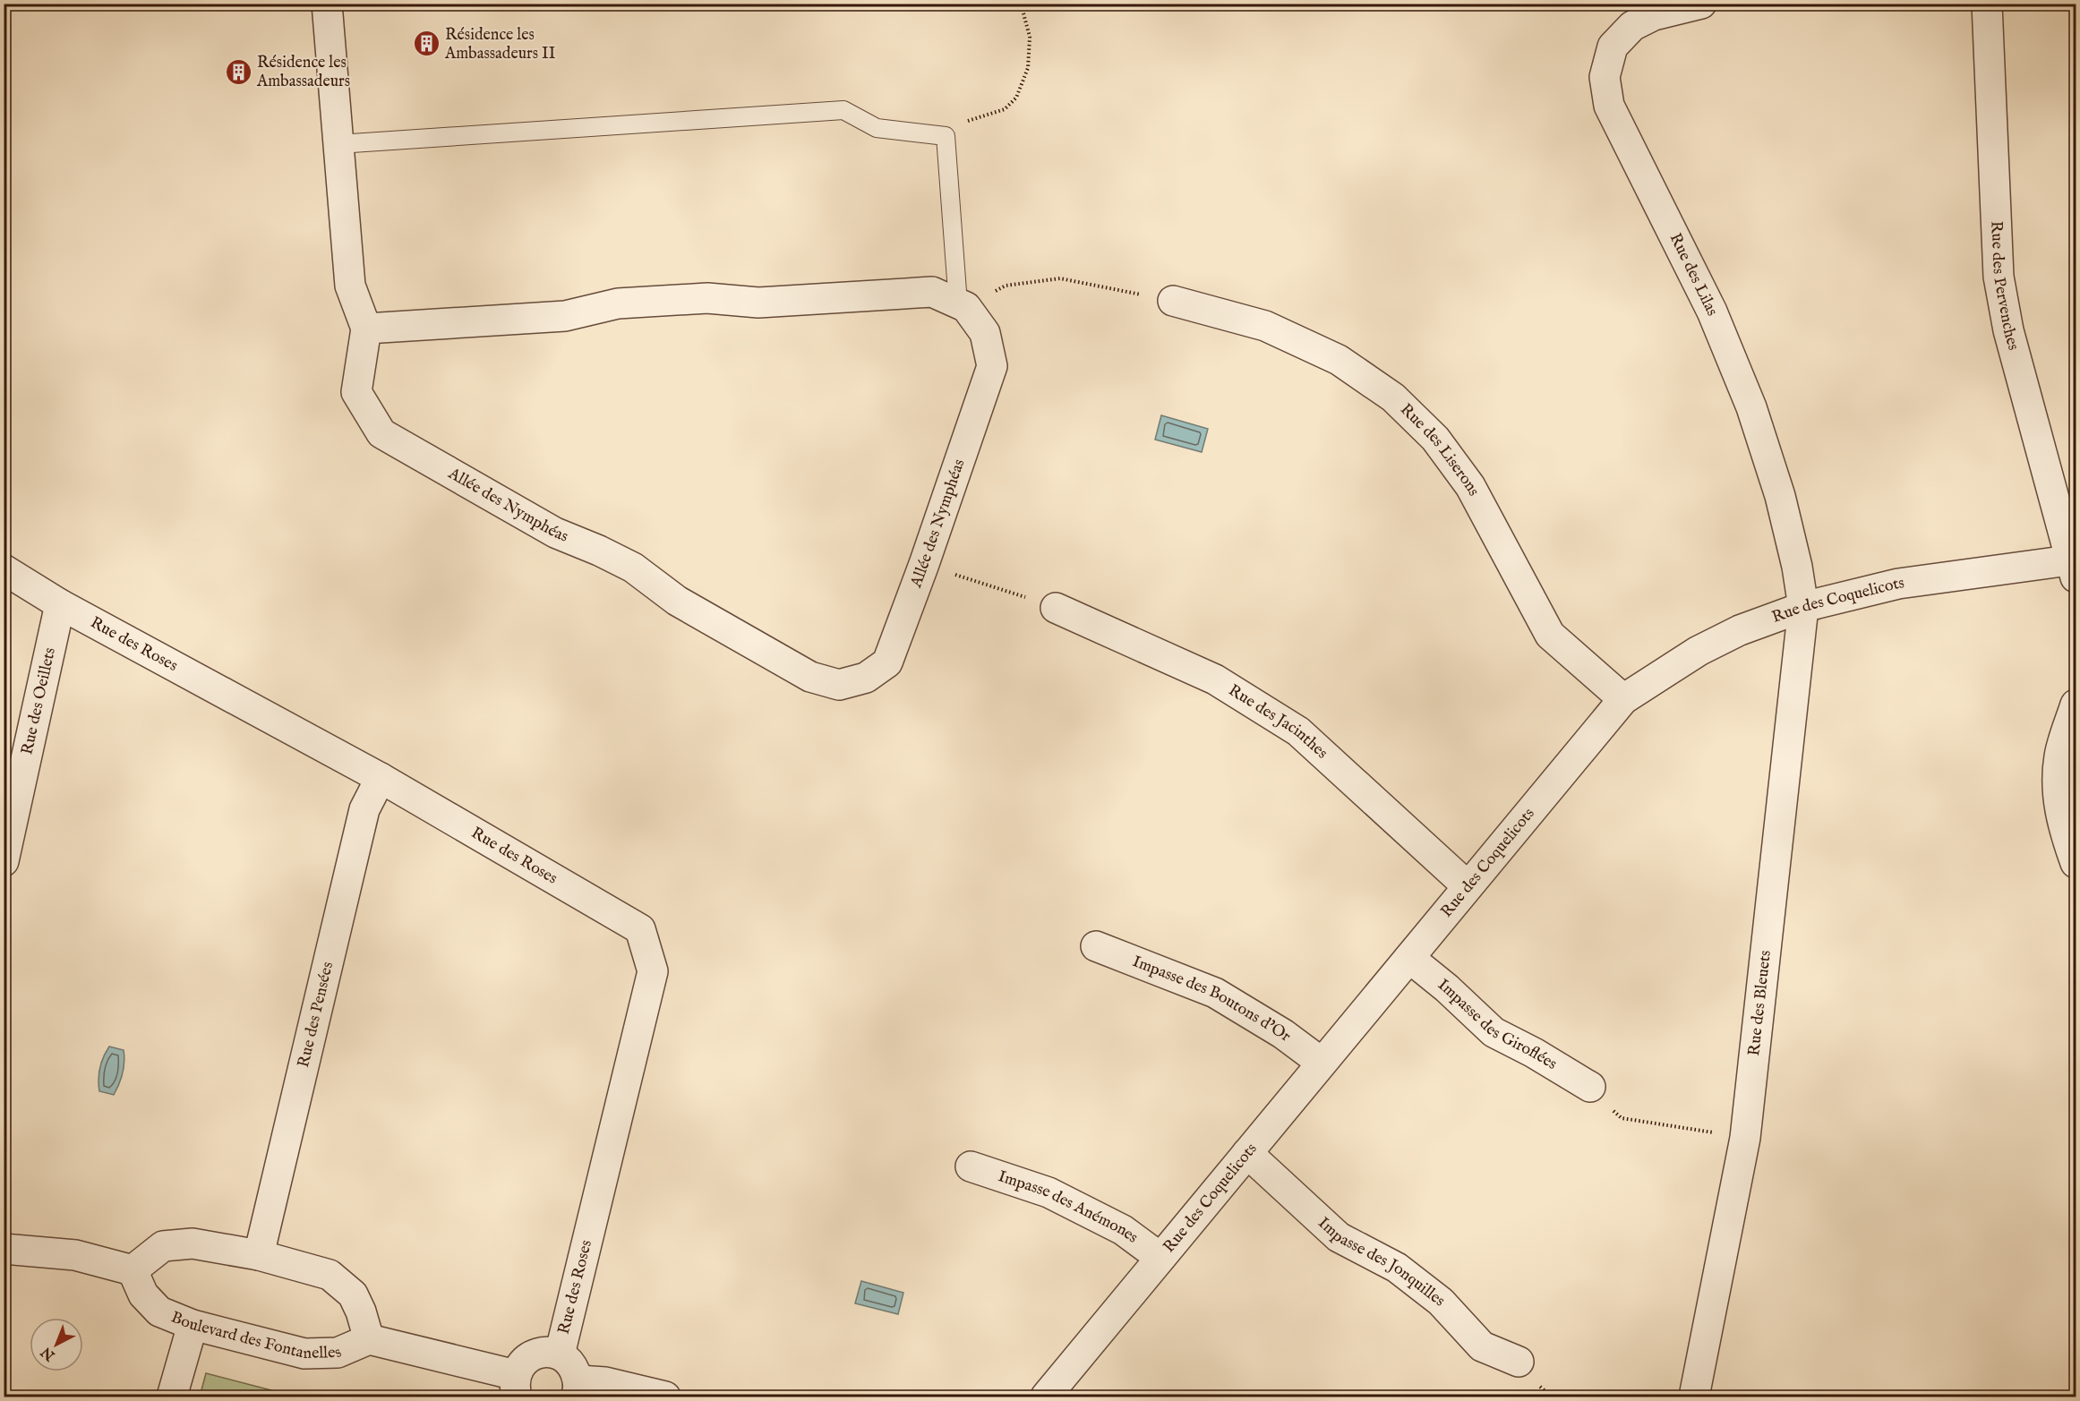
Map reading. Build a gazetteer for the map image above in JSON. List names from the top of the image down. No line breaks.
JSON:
{"streets":{"street":["Rue des Lilas","Rue des Pervenches","Rue des Liserons","Allée des Nymphéas","Rue des Coquelicots","Rue des Roses","Rue des Oeillets","Rue des Jacinthes","Impasse des Boutons d'Or","Rue des Bleuets","Rue des Pensées","Impasse des Giroflées","Impasse des Anémones","Impasse des Jonquilles","Boulevard des Fontanelles"]},"crossings":[["Rue des Lilas","Rue des Coquelicots"],["Rue des Lilas","Rue des Bleuets"],["Rue des Pervenches","Rue des Coquelicots"],["Rue des Liserons","Rue des Coquelicots"],["Rue des Coquelicots","Rue des Jacinthes"],["Rue des Coquelicots","Impasse des Boutons d'Or"],["Rue des Coquelicots","Rue des Bleuets"],["Rue des Coquelicots","Impasse des Giroflées"],["Rue des Coquelicots","Impasse des Anémones"],["Rue des Coquelicots","Impasse des Jonquilles"],["Rue des Roses","Rue des Oeillets"],["Rue des Roses","Rue des Pensées"]],"places":{"building":["Résidence les Ambassadeurs II","Résidence les Ambassadeurs"]},"north":"bottom left"}
